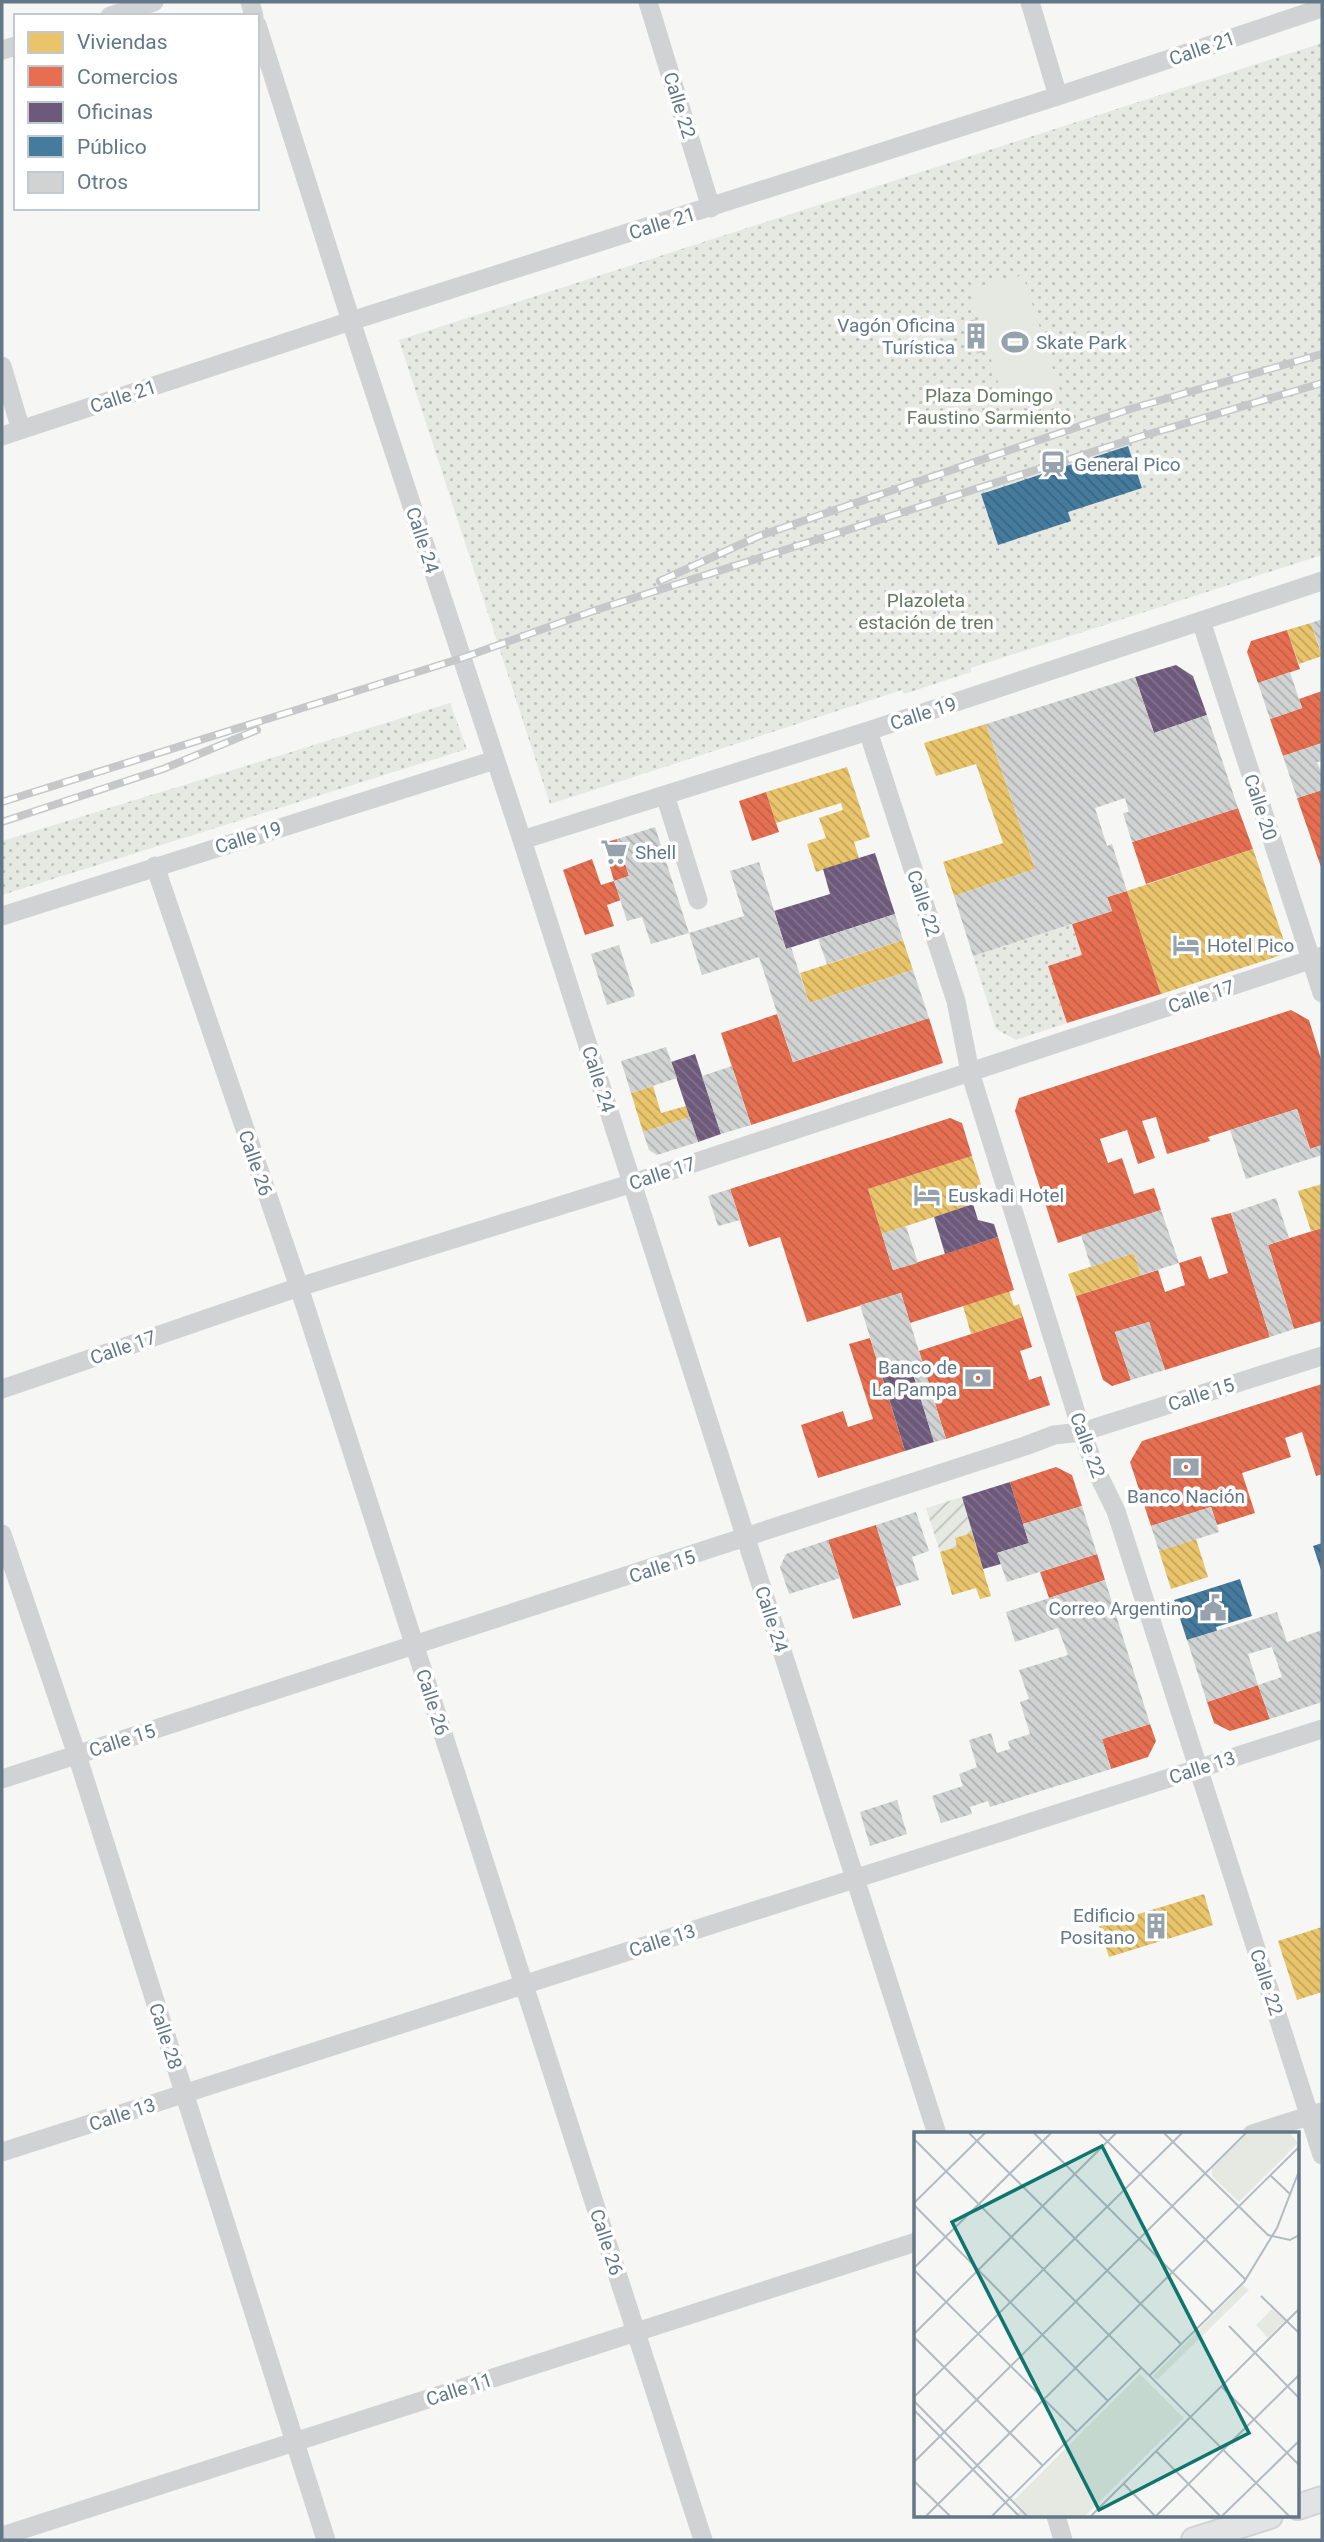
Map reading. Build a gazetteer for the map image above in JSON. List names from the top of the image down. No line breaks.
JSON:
{"streets":{"street":["Calle 21","Calle 22","Calle 24","Calle 19","Calle 20","Calle 17","Calle 26","Calle 15","Calle 13","Calle 28","Calle 11"]},"crossings":[["Calle 21","Calle 22"],["Calle 21","Calle 24"],["Calle 22","Calle 19"],["Calle 22","Calle 17"],["Calle 22","Calle 15"],["Calle 22","Calle 13"],["Calle 24","Calle 19"],["Calle 24","Calle 17"],["Calle 24","Calle 15"],["Calle 24","Calle 13"],["Calle 19","Calle 20"],["Calle 19","Calle 26"],["Calle 20","Calle 17"],["Calle 17","Calle 26"],["Calle 26","Calle 15"],["Calle 26","Calle 13"],["Calle 26","Calle 11"],["Calle 15","Calle 28"],["Calle 13","Calle 28"],["Calle 28","Calle 11"]],"parks":["Plaza Domingo Faustino Sarmiento","Plazoleta estación de tren"],"places":{"building":["Vagón Oficina Turística","Edificio Positano"],"sports":["Skate Park"],"station":["General Pico"],"supermarket":["Shell"],"hotel":["Hotel Pico","Euskadi Hotel"],"bank":["Banco de La Pampa","Banco Nación"],"public building":["Correo Argentino"]},"legend":["Viviendas","Comercios","Oficinas","Público","Otros"]}
